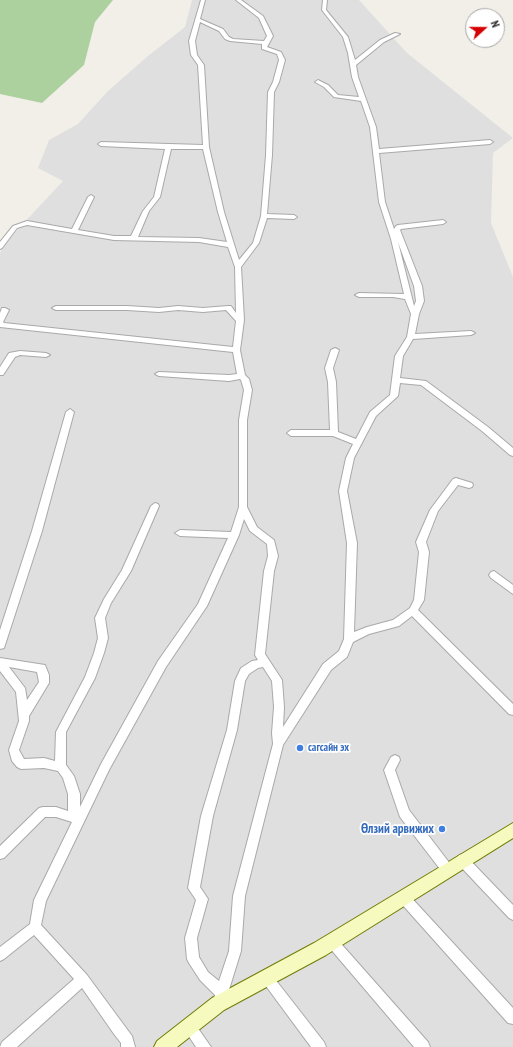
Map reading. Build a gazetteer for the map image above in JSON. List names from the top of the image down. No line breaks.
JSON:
{"places":["сагсайн эх","Өлзий арвижих"],"north":"right"}
